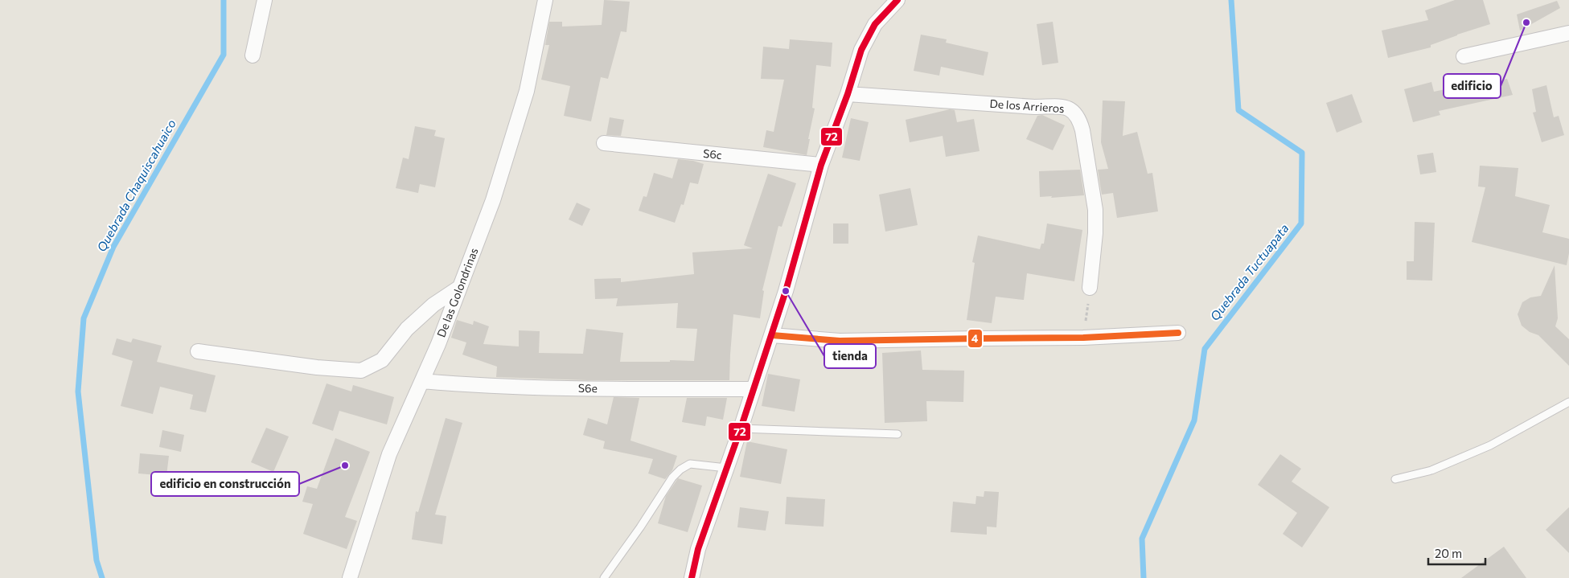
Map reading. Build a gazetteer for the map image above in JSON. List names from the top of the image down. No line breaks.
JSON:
{"streets":{"street":["De los Arrieros","S6c","De las Golondrinas","S6e"]},"crossings":[["De las Golondrinas","S6e"]],"water":["Quebrada Chaquiscahuaico","Quebrada Tuctuapata"],"places":["edificio","tienda","edificio en construcción"],"lines":["transit line 72","transit line 4"],"scale_bar":"20 m"}
